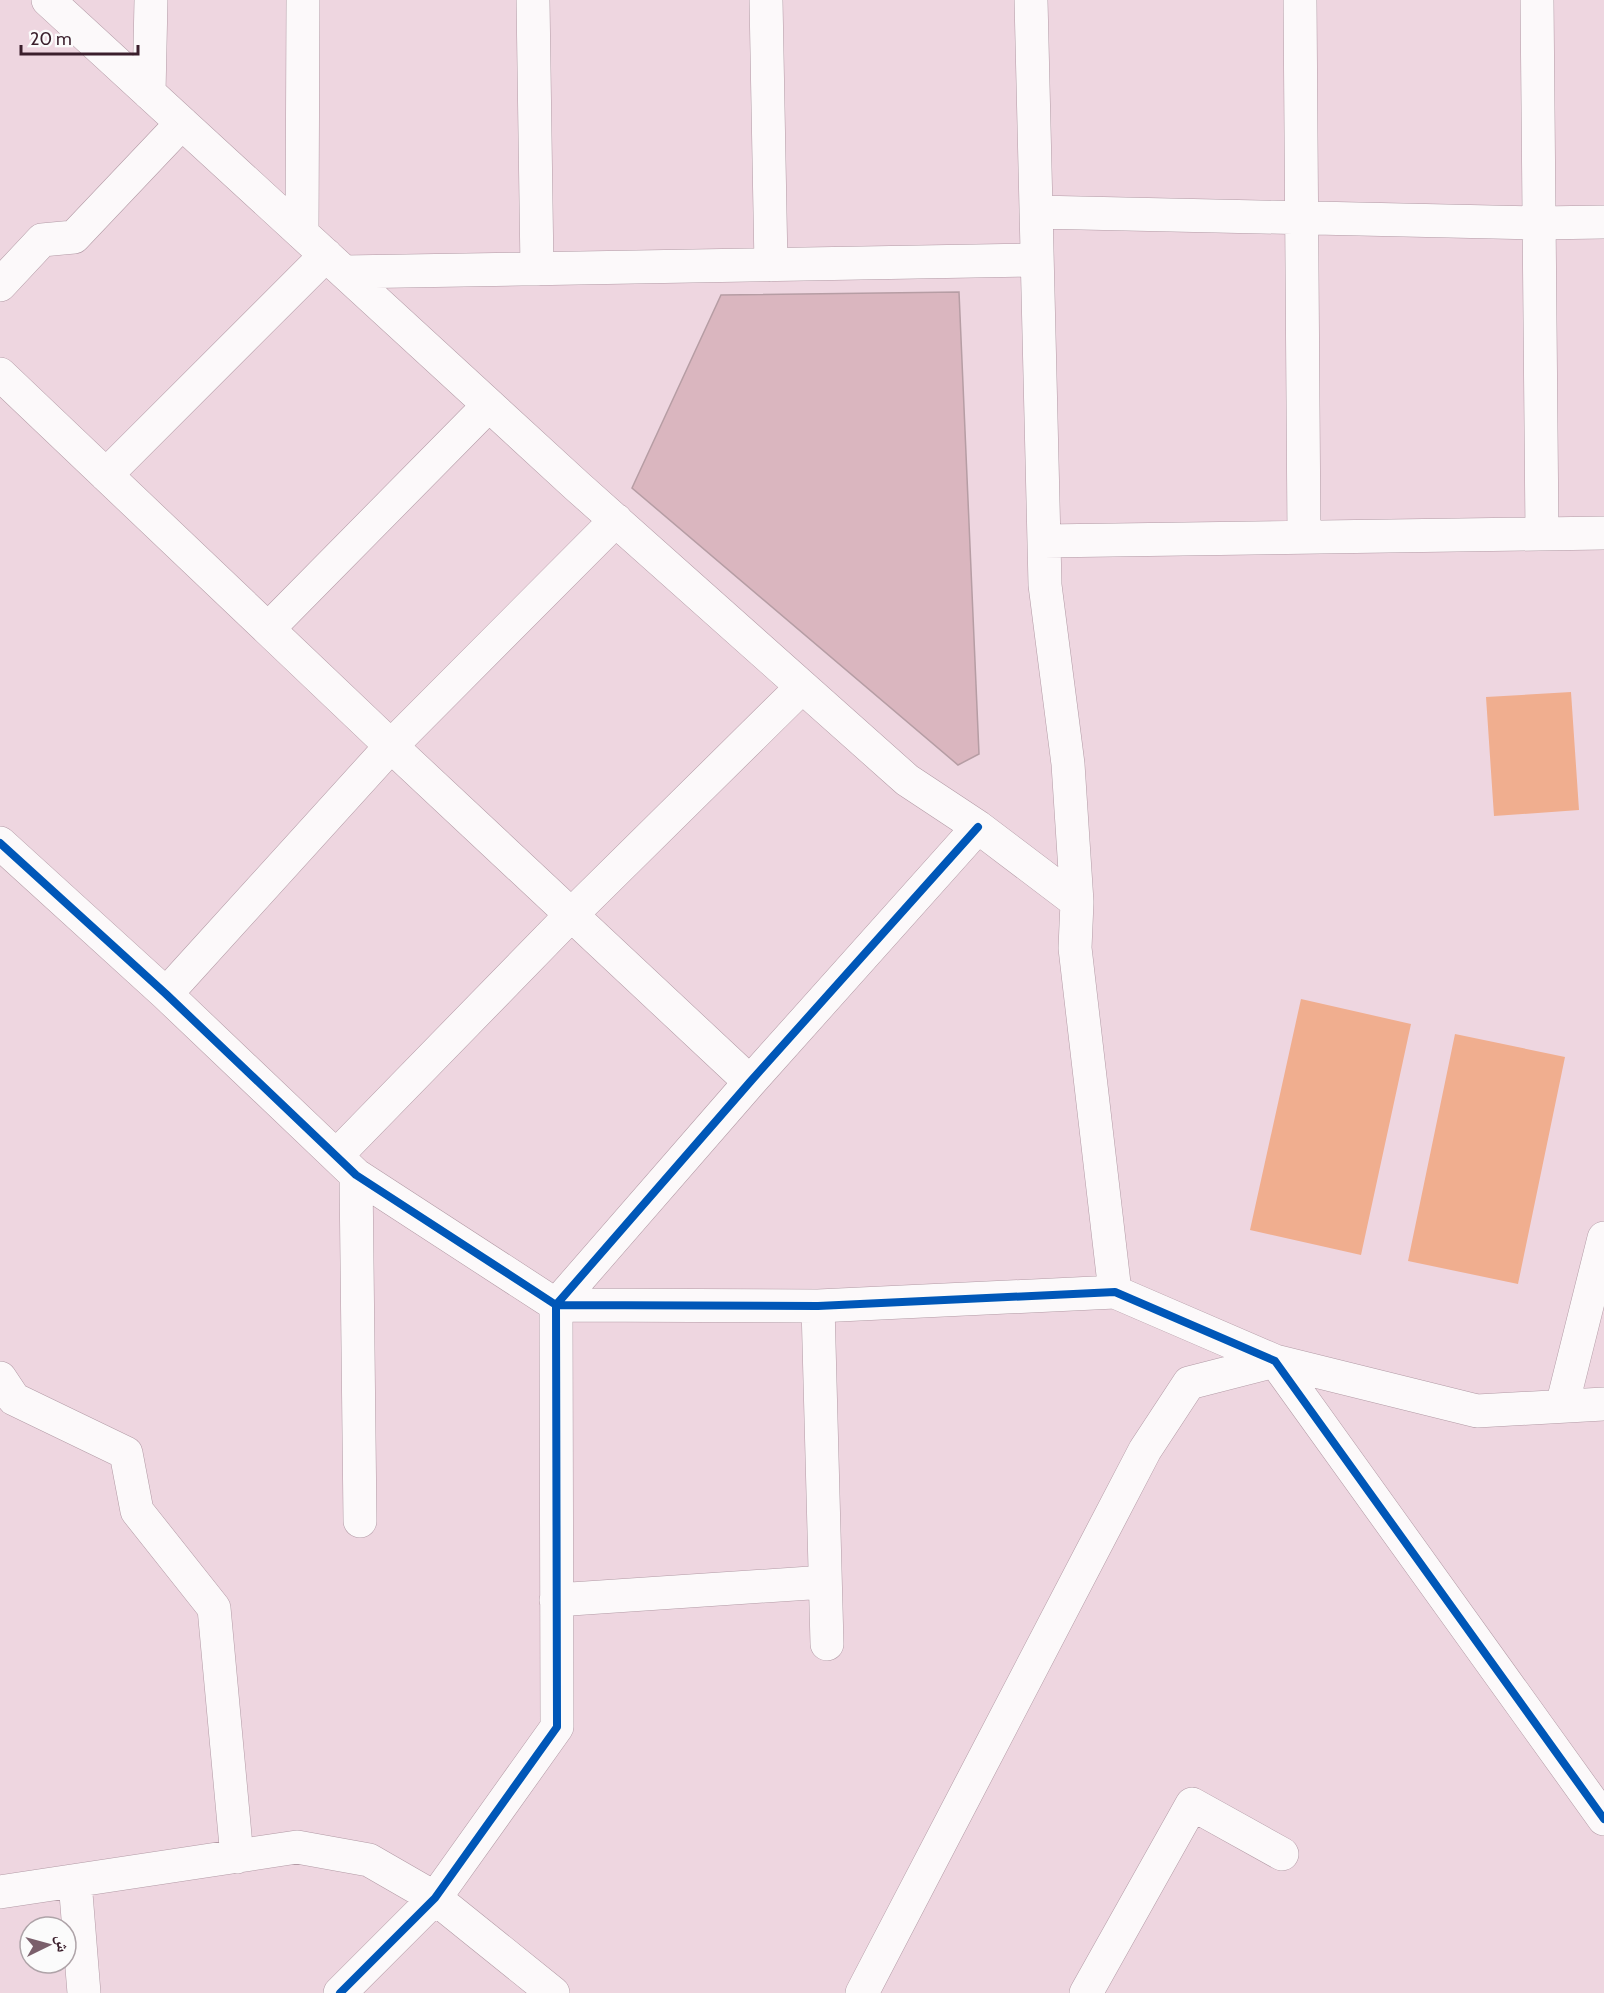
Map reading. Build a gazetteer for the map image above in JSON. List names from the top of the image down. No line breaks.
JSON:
{"scale_bar":"20 m","north":"right"}
